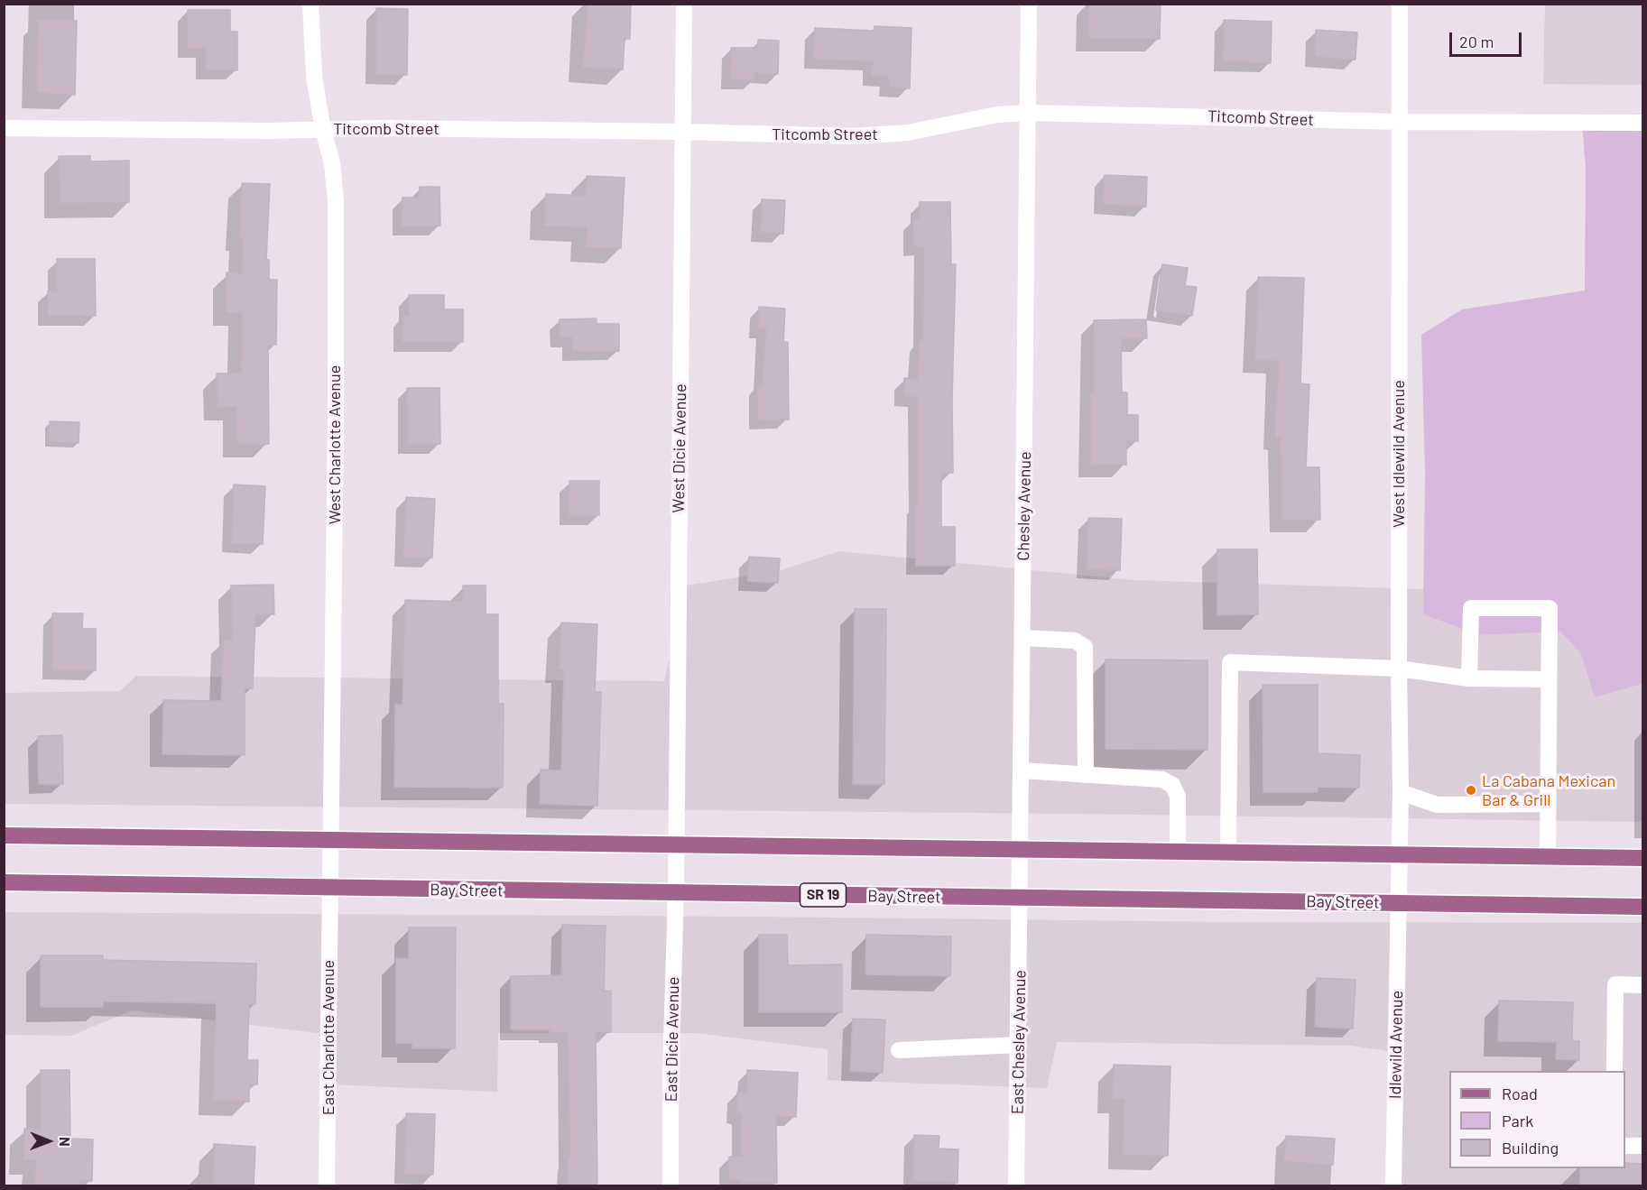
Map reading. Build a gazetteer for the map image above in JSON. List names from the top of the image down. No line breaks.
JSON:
{"streets":{"main road":["Bay Street","SR 19"],"street":["Titcomb Street","West Charlotte Avenue","West Dicie Avenue","West Idlewild Avenue","Chesley Avenue","East Charlotte Avenue","East Dicie Avenue","East Chesley Avenue","Idlewild Avenue"]},"crossings":[["Titcomb Street","West Charlotte Avenue"],["Titcomb Street","West Dicie Avenue"],["Titcomb Street","West Idlewild Avenue"],["Titcomb Street","Chesley Avenue"],["West Charlotte Avenue","Bay Street"],["West Charlotte Avenue","East Charlotte Avenue"],["West Dicie Avenue","Bay Street"],["West Dicie Avenue","East Dicie Avenue"],["West Idlewild Avenue","Bay Street"],["West Idlewild Avenue","Idlewild Avenue"],["Chesley Avenue","Bay Street"],["Chesley Avenue","East Chesley Avenue"],["Bay Street","East Charlotte Avenue"],["Bay Street","East Dicie Avenue"],["Bay Street","East Chesley Avenue"],["Bay Street","Idlewild Avenue"]],"places":["La Cabana Mexican Bar & Grill"],"legend":["Road","Park","Building"],"scale_bar":"20 m","north":"right"}
